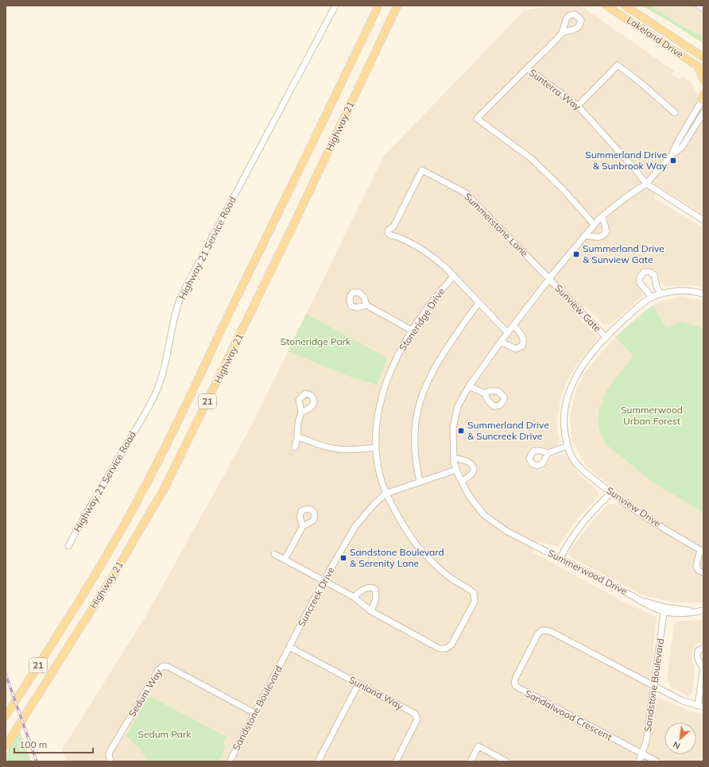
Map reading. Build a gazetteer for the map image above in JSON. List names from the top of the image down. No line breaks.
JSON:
{"streets":{"main road":["Lakeland Drive","Highway 21","21"],"street":["Sunterra Way","Summerstone Lane","Highway 21 Service Road","Sunview Gate","Stoneridge Drive","Sunview Drive","Summerwood Drive","Suncreek Drive","Sandstone Boulevard","Sedum Way","Sunland Way","Sandalwood Crescent"]},"crossings":[["Sunterra Way","Summerwood Drive"],["Summerstone Lane","Sunview Gate"],["Summerstone Lane","Stoneridge Drive"],["Summerstone Lane","Summerwood Drive"],["Sunview Gate","Sunview Drive"],["Sunview Gate","Summerwood Drive"],["Stoneridge Drive","Suncreek Drive"],["Summerwood Drive","Suncreek Drive"],["Summerwood Drive","Sandstone Boulevard"],["Suncreek Drive","Sandstone Boulevard"],["Suncreek Drive","Sunland Way"],["Sandstone Boulevard","Sedum Way"],["Sandstone Boulevard","Sandalwood Crescent"]],"parks":["Stoneridge Park","Summerwood Urban Forest","Sedum Park"],"places":{"transit":["Summerland Drive & Sunbrook Way","Summerland Drive & Sunview Gate","Summerland Drive & Suncreek Drive","Sandstone Boulevard & Serenity Lane"]},"scale_bar":"100 m","north":"bottom left"}
